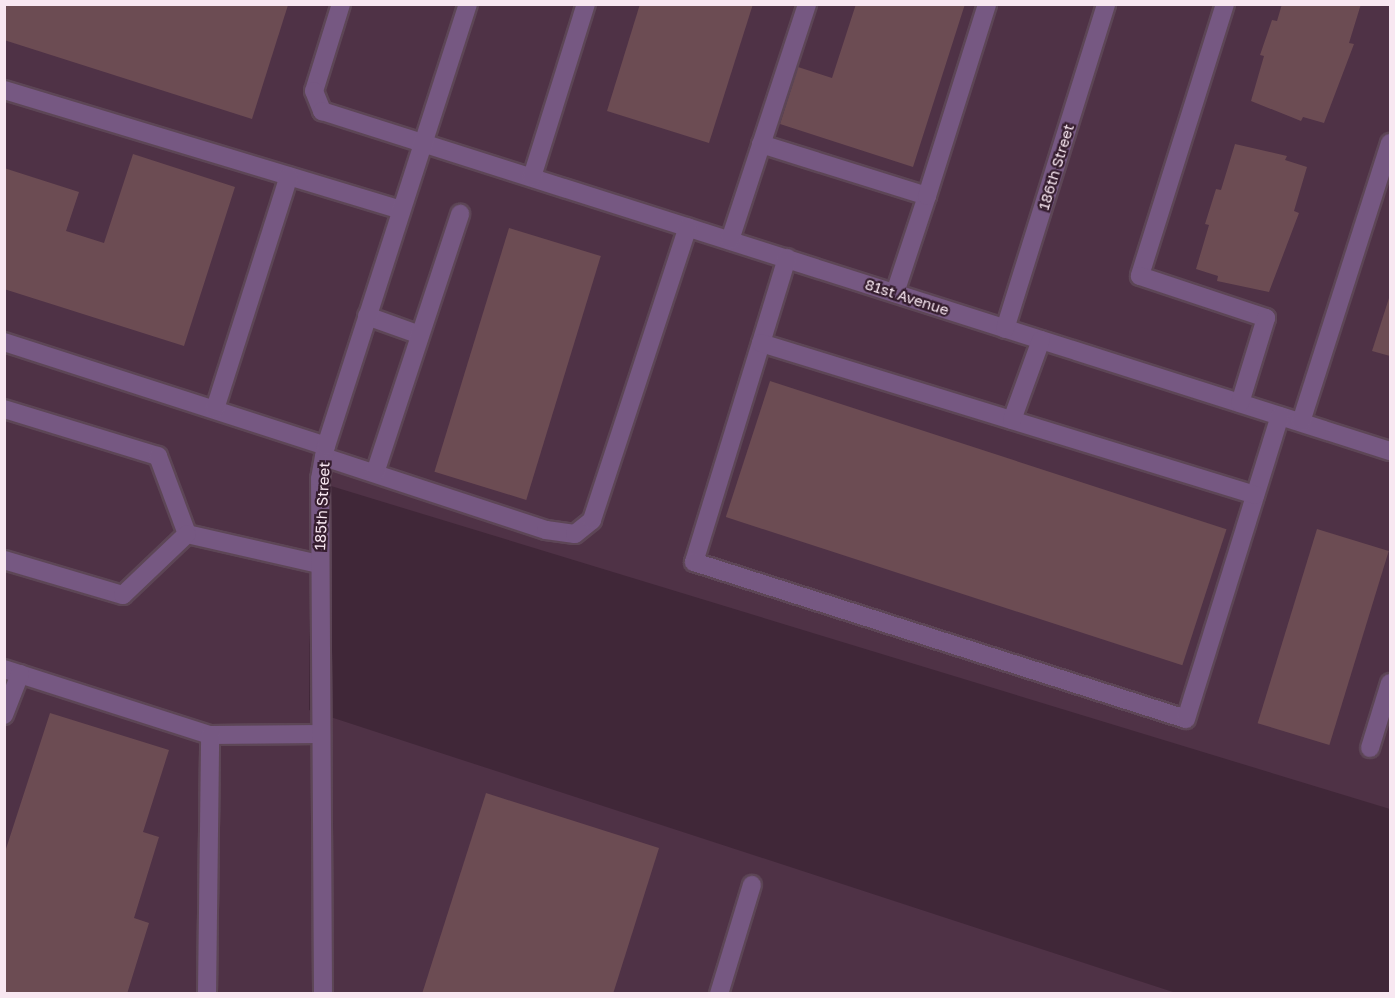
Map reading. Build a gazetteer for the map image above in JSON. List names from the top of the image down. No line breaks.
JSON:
{"streets":{"street":["186th Street","81st Avenue","185th Street"]},"crossings":[["186th Street","81st Avenue"],["81st Avenue","185th Street"]]}
